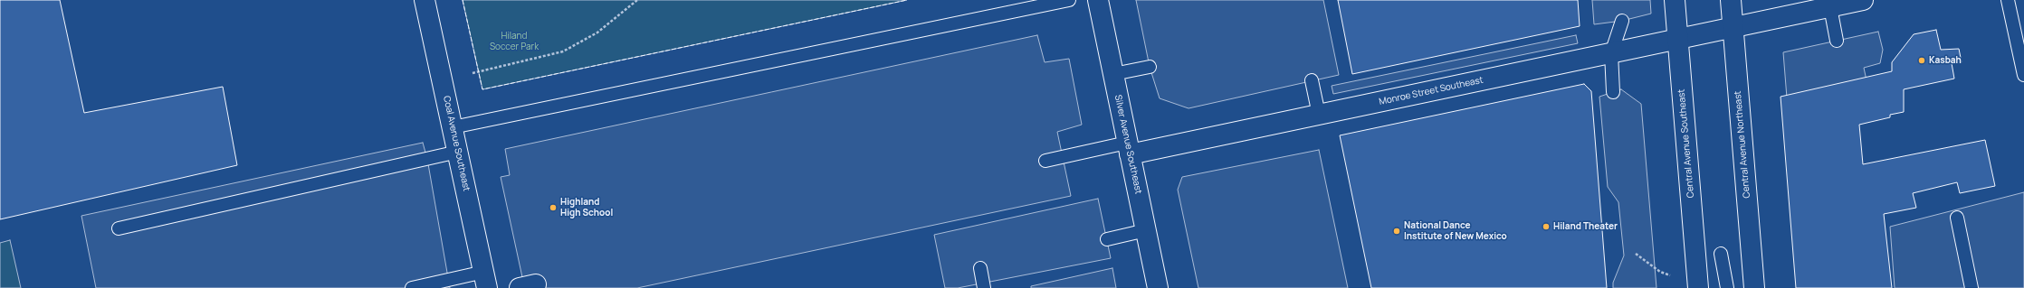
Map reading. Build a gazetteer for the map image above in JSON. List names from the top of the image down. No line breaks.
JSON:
{"streets":{"street":["Monroe Street Southeast","Coal Avenue Southeast","Central Avenue Southeast","Silver Avenue Southeast","Central Avenue Northeast"]},"crossings":[["Monroe Street Southeast","Central Avenue Southeast"],["Monroe Street Southeast","Silver Avenue Southeast"],["Monroe Street Southeast","Central Avenue Northeast"]],"parks":["Hiland Soccer Park"],"places":["Kasbah","Highland High School","Hiland Theater","National Dance Institute of New Mexico"]}
